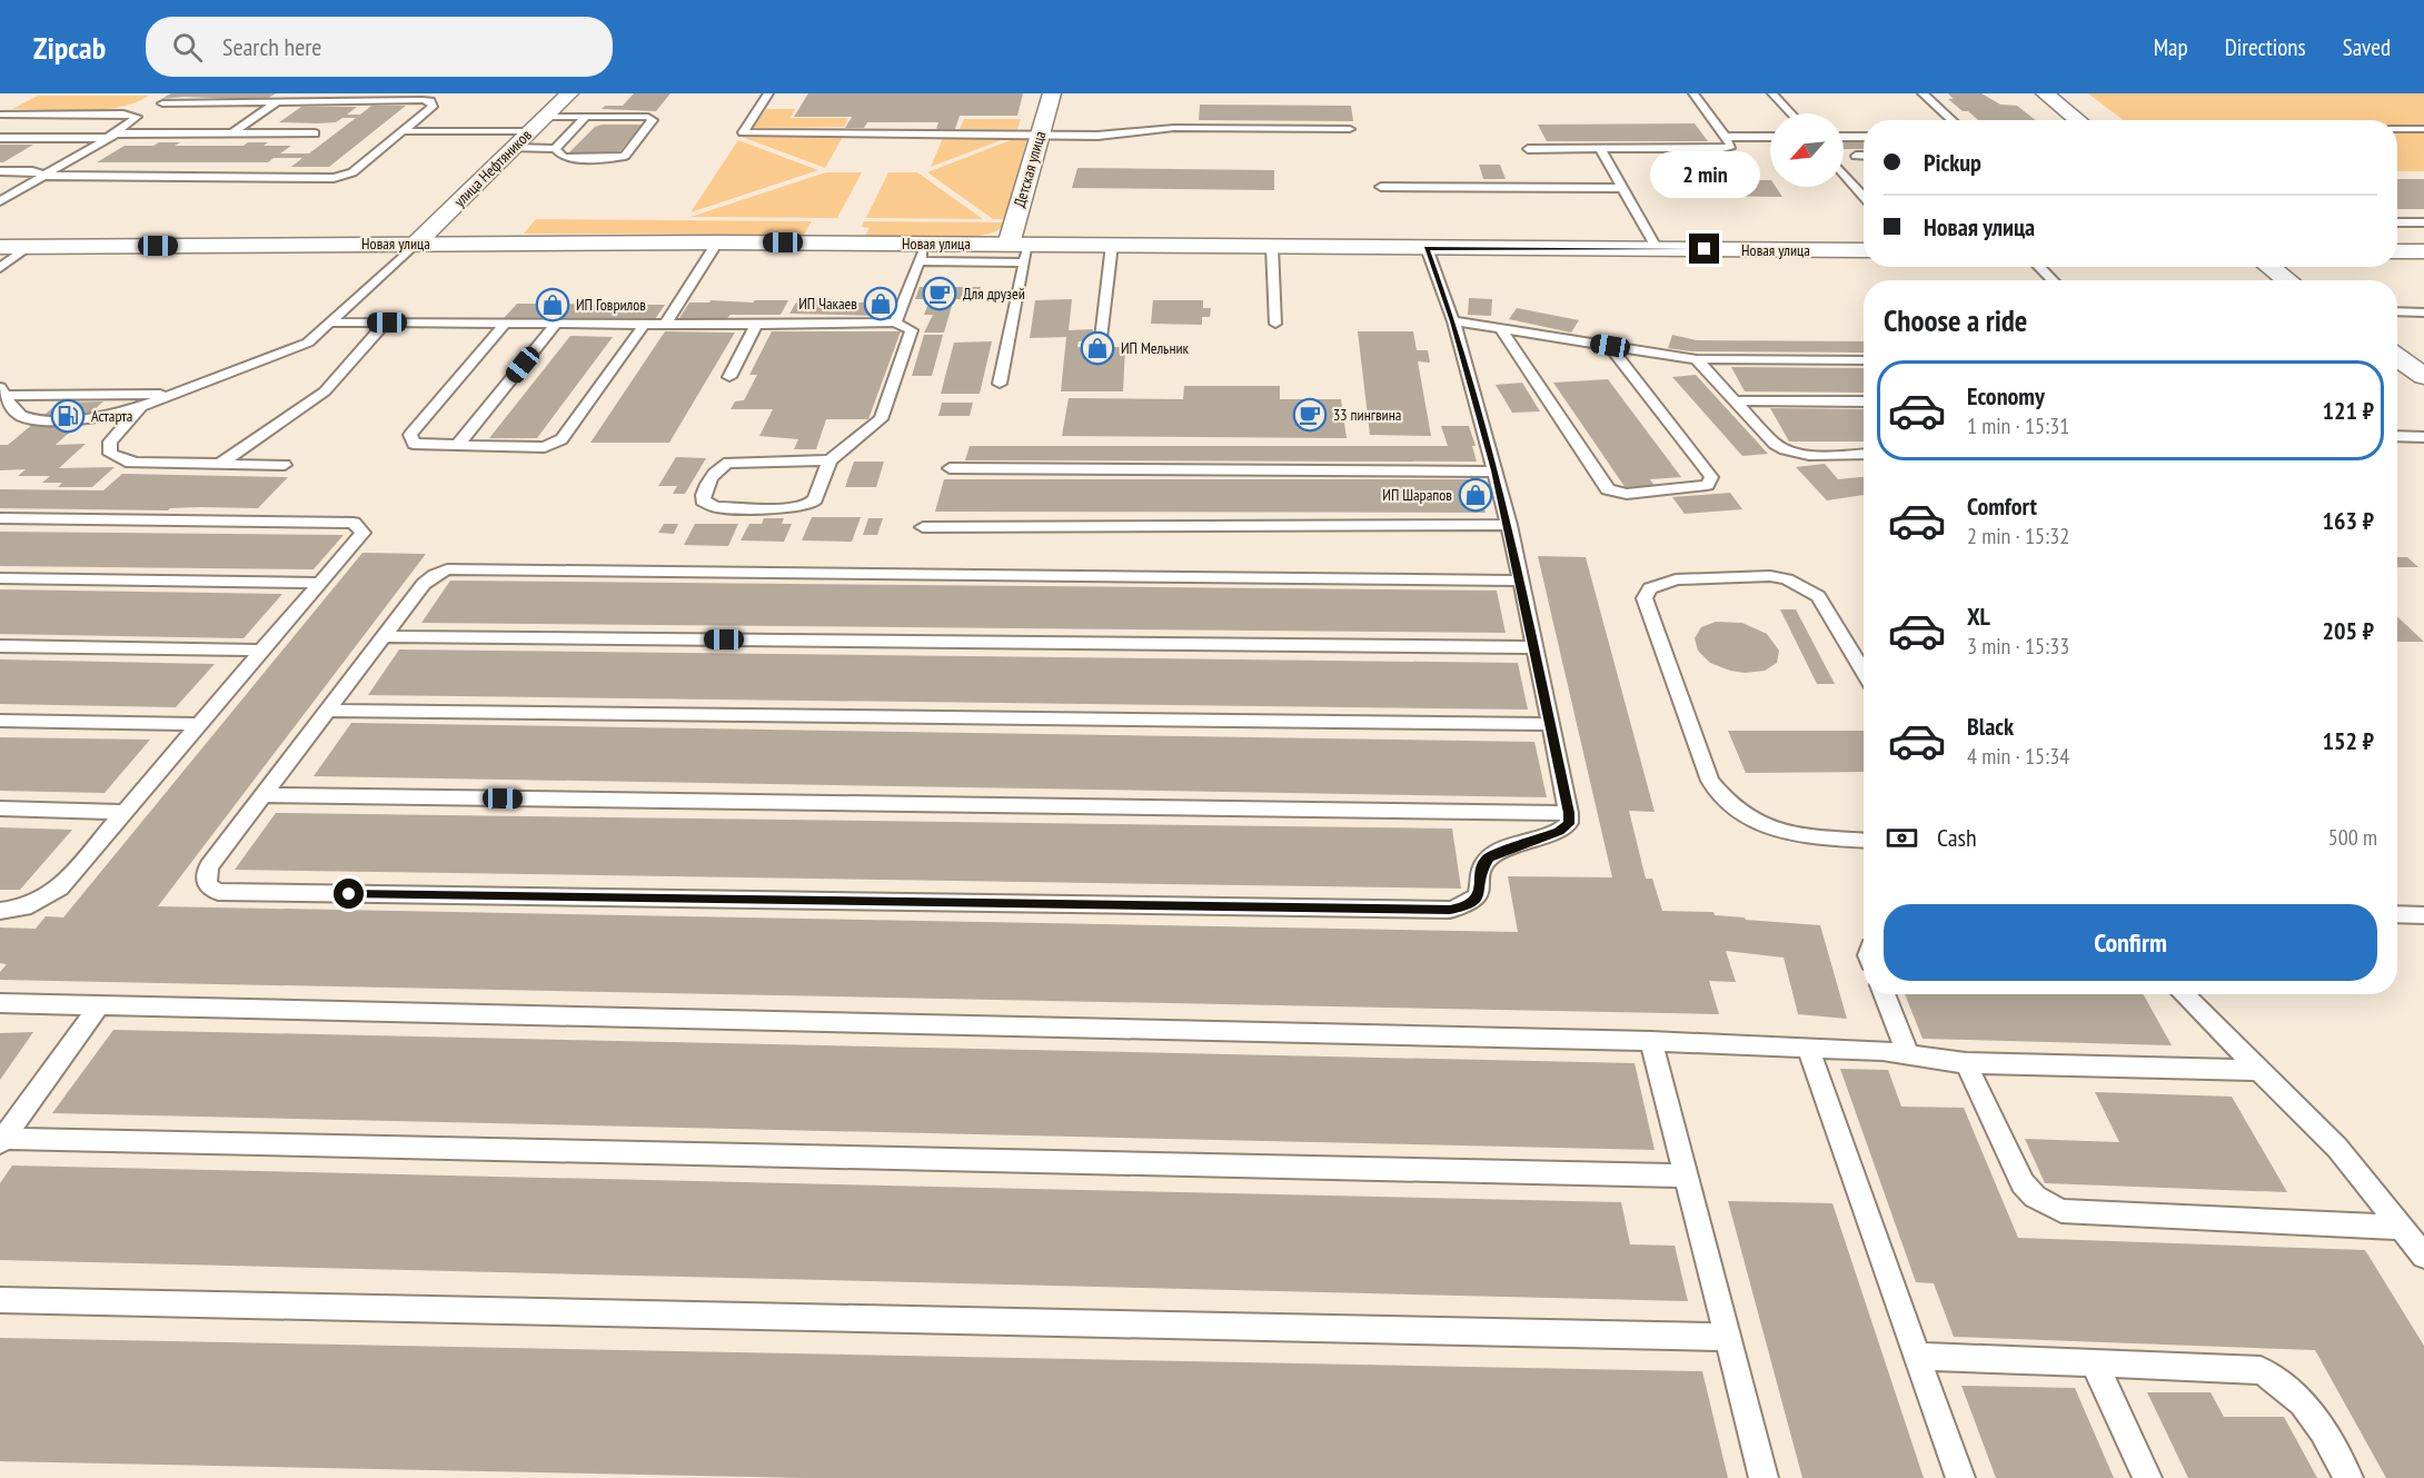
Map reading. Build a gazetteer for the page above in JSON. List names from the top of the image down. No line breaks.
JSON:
{"streets":{"street":["улица Нефтяников","Детская улица","Новая улица"]},"crossings":[["улица Нефтяников","Новая улица"],["Детская улица","Новая улица"]],"places":{"cafe":["Для друзей","33 пингвина"],"shop":["ИП Чакаев","ИП Говрилов","ИП Мельник","ИП Шарапов"],"fuel station":["Астарта"]},"north":"bottom left","page":{"header":"Zipcab","search":"Search here","nav":["Map","Directions","Saved"],"banner":["Pickup","Новая улица"],"bubble":"2 min","heading":"Choose a ride","list":[{"name":"Economy","note":"1 min · 15:31","value":"121 ₽"},{"name":"Comfort","note":"2 min · 15:32","value":"163 ₽"},{"name":"XL","note":"3 min · 15:33","value":"205 ₽"},{"name":"Black","note":"4 min · 15:34","value":"152 ₽"}],"pay":["Cash","500 m"],"buttons":"Confirm"}}
